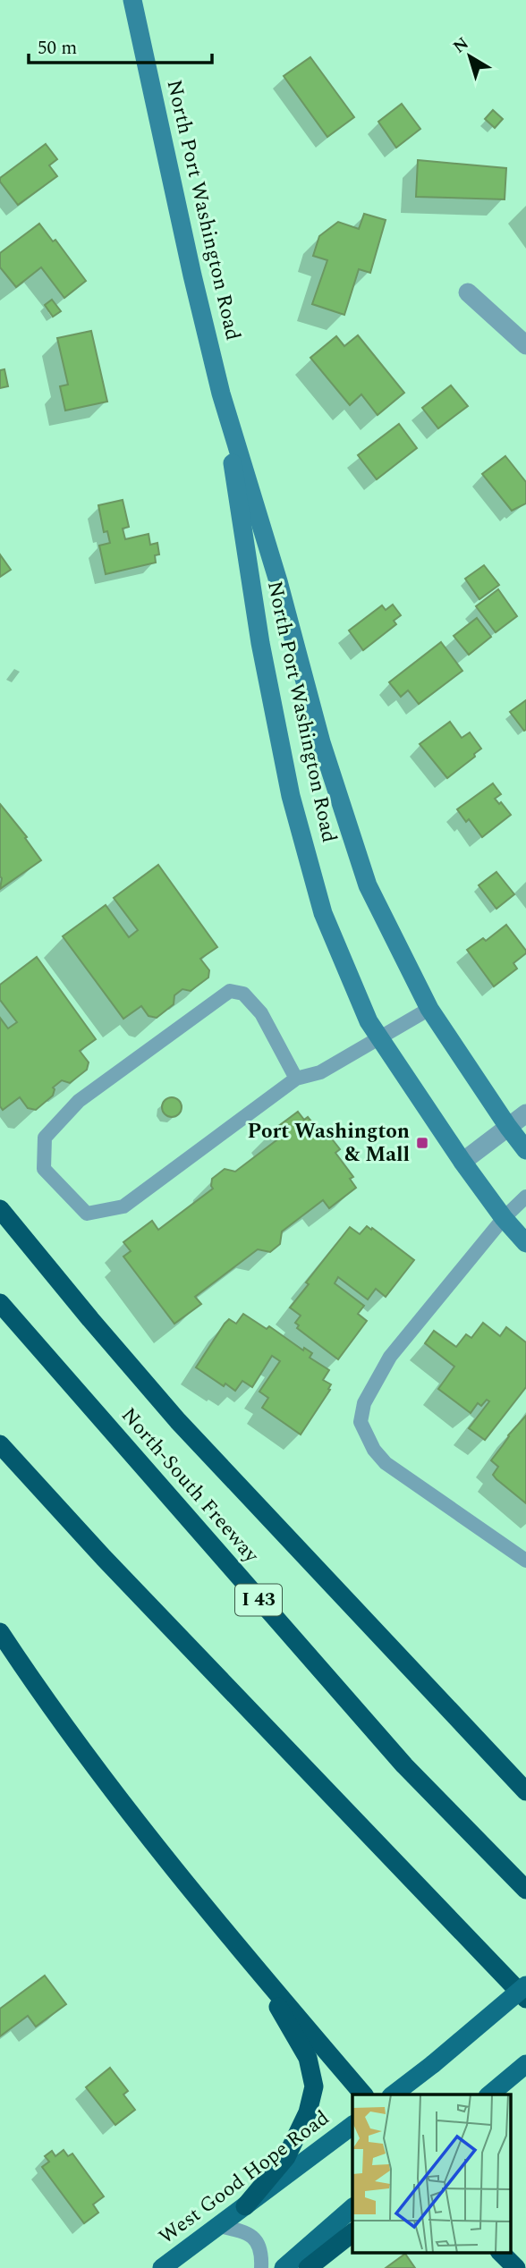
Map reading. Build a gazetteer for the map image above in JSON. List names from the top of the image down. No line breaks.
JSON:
{"streets":{"highway":["North-South Freeway","I 43"],"main road":["North Port Washington Road","West Good Hope Road"]},"places":{"transit":["Port Washington & Mall"]},"scale_bar":"50 m","north":"top left"}
